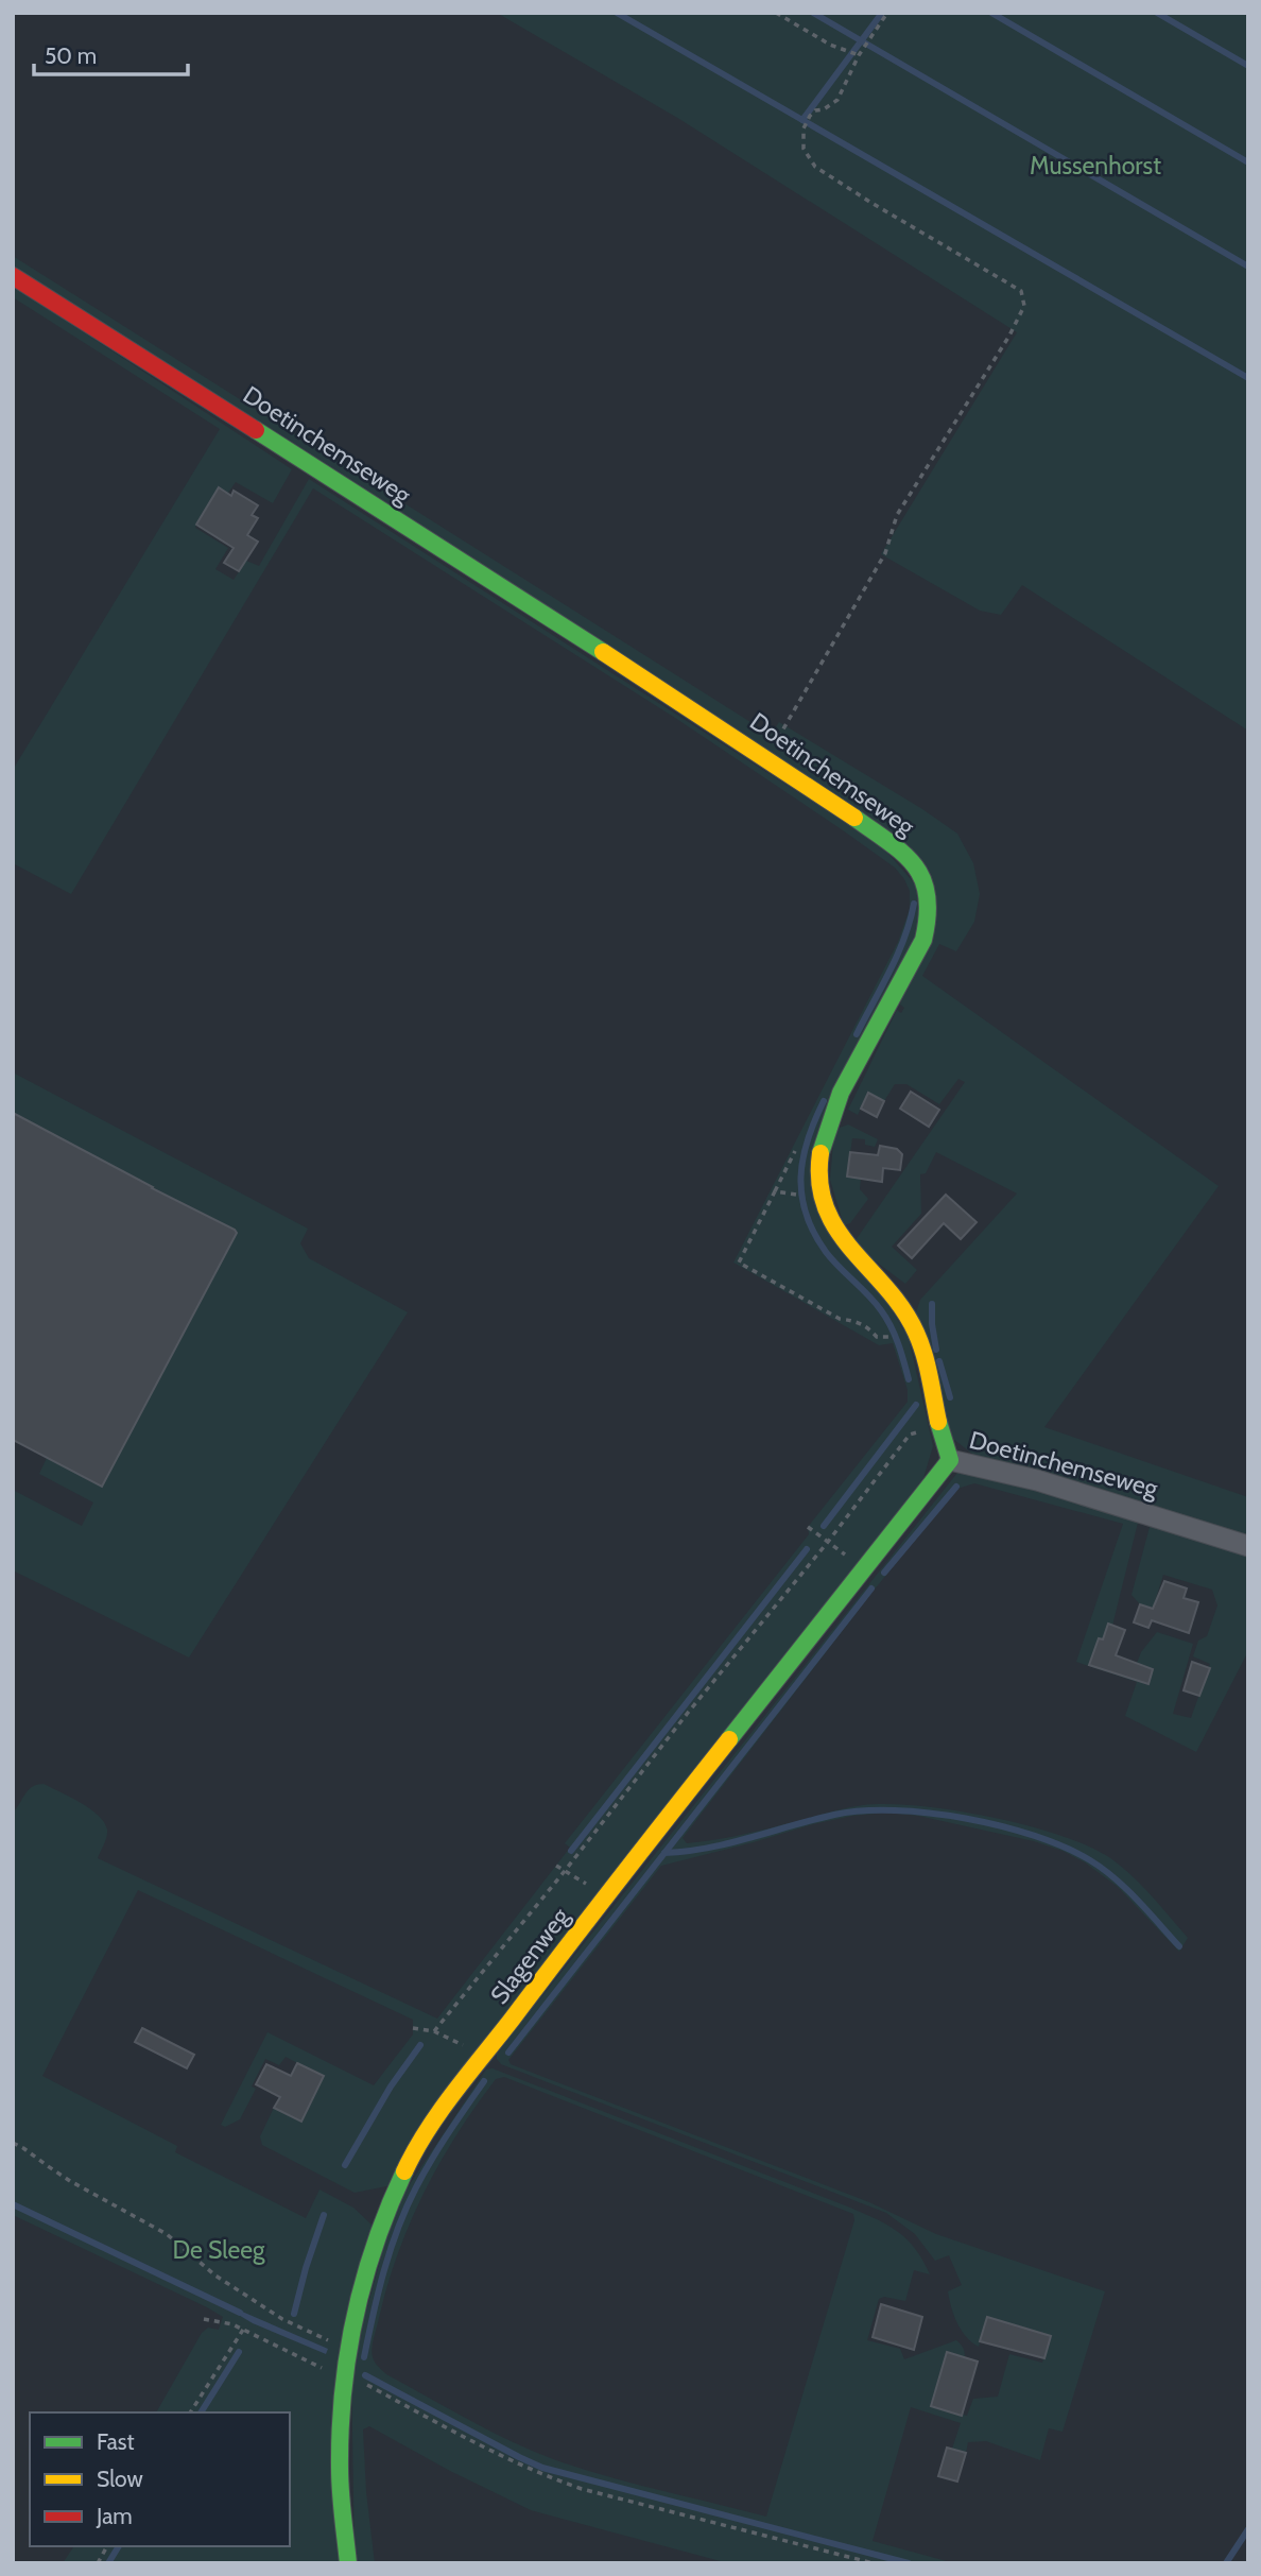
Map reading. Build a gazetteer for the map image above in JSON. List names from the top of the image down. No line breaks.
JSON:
{"streets":{"street":["Doetinchemseweg","Slagenweg"]},"crossings":[["Doetinchemseweg","Slagenweg"]],"parks":["Mussenhorst","De Sleeg"],"legend":["Fast","Slow","Jam"],"scale_bar":"50 m"}
